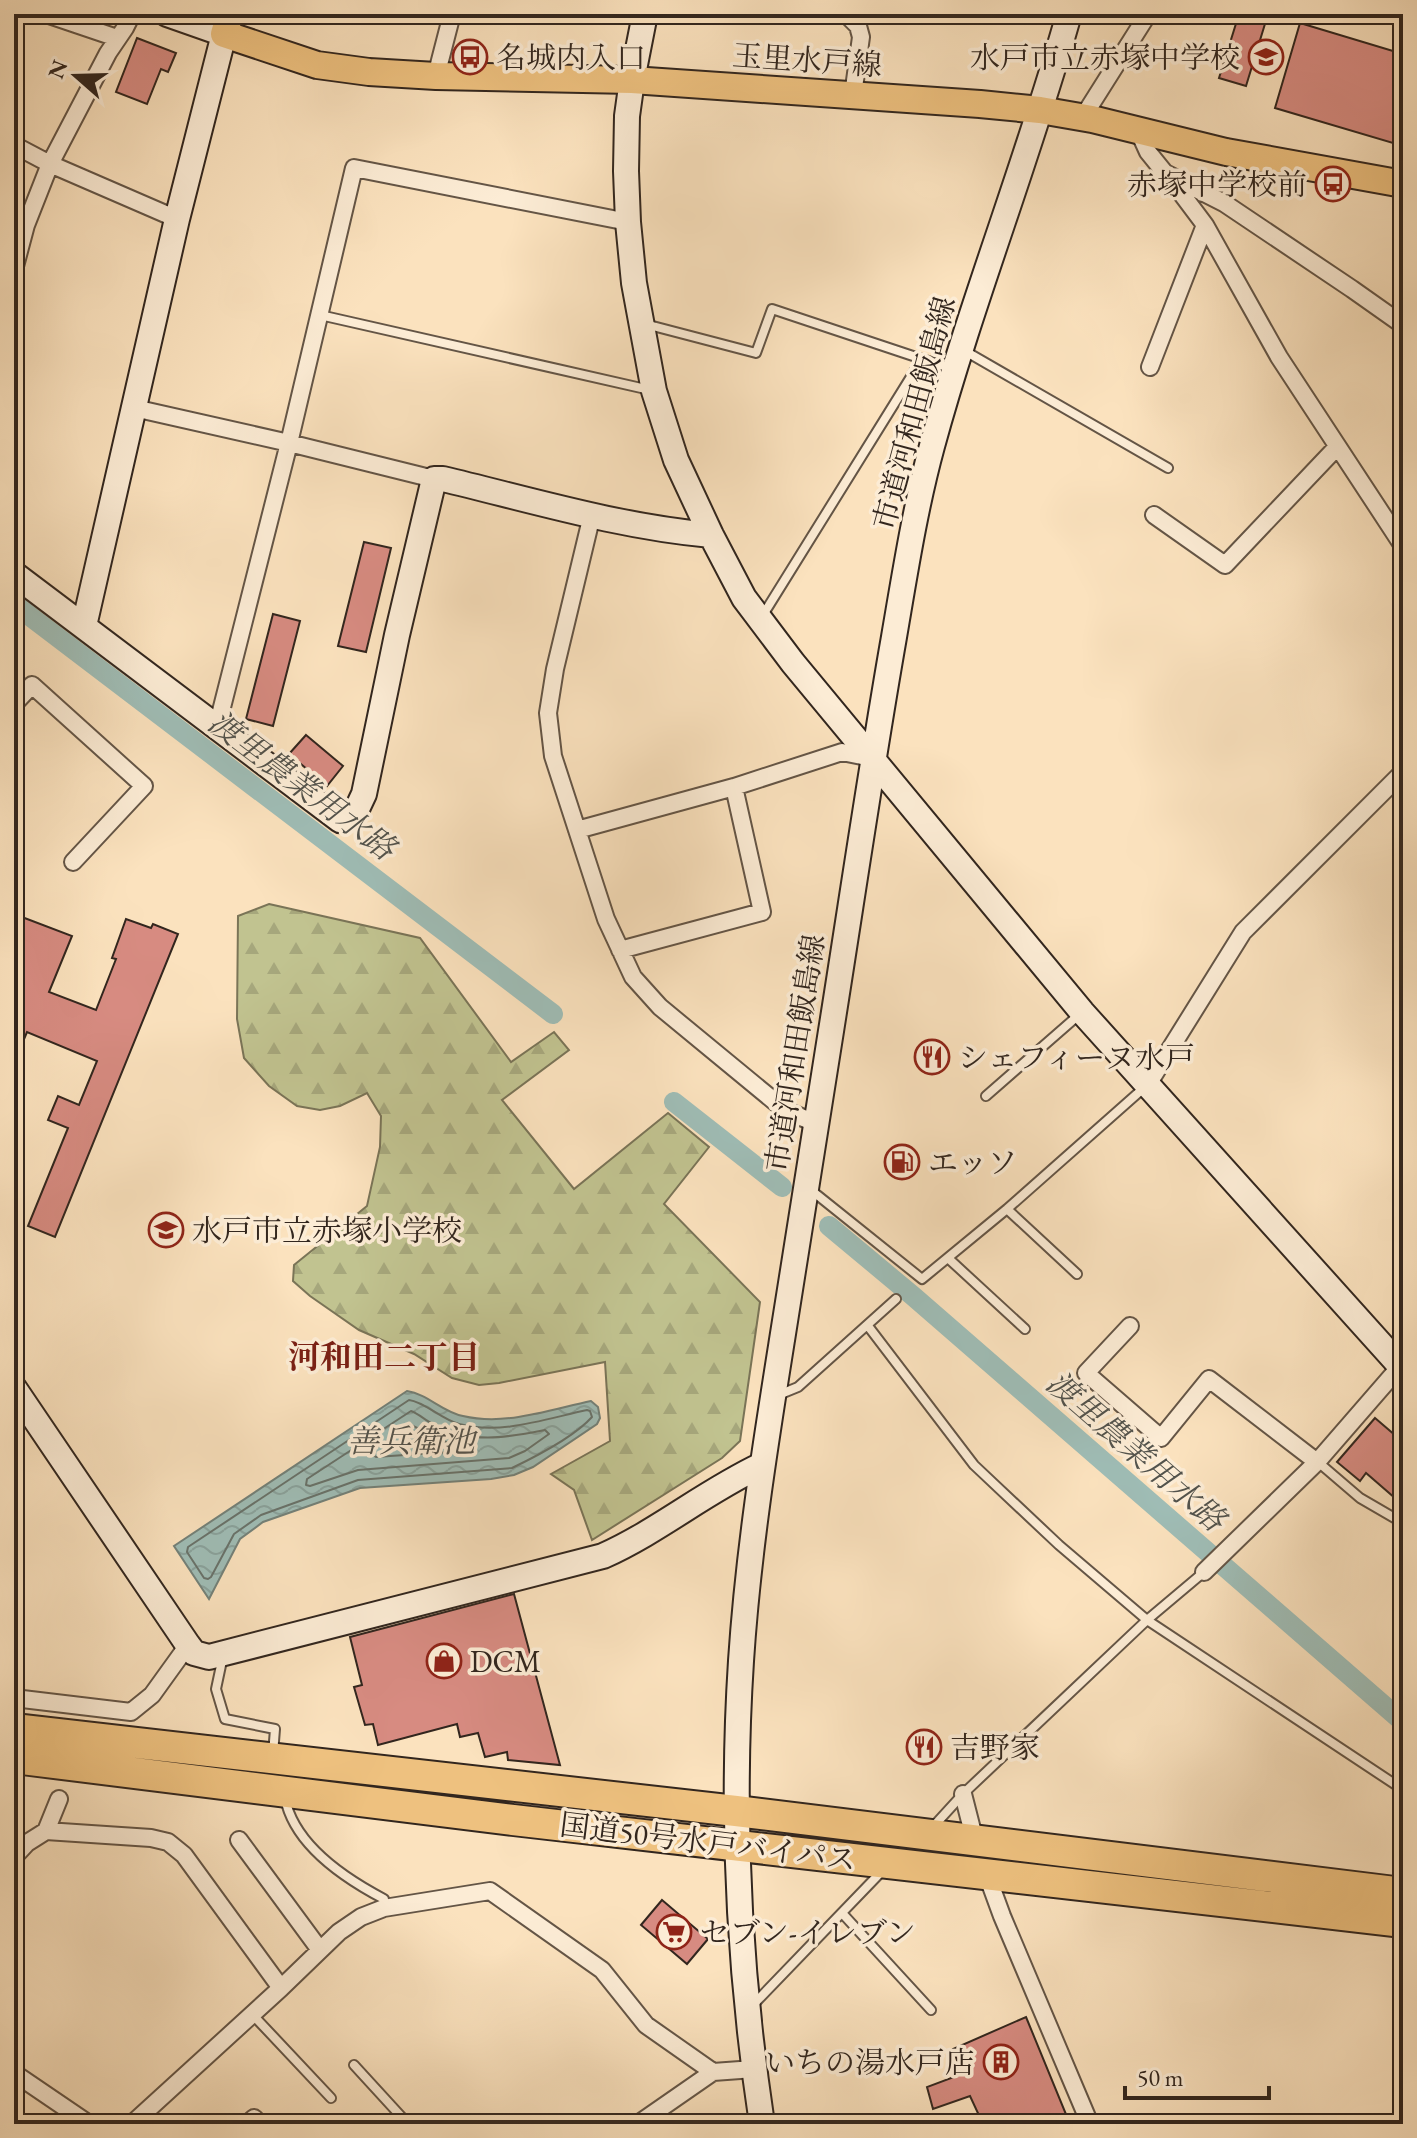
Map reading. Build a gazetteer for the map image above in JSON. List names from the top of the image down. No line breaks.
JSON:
{"streets":{"highway":["国道50号水戸バイパス"],"main road":["玉里水戸線"],"street":["市道河和田飯島線"]},"crossings":[["玉里水戸線","市道河和田飯島線"],["市道河和田飯島線","国道50号水戸バイパス"]],"districts":["河和田二丁目"],"water":["渡里農業用水路","善兵衛池"],"places":{"bus stop":["名城内入口","赤塚中学校前"],"school or university":["水戸市立赤塚中学校","水戸市立赤塚小学校"],"restaurant":["シェフィーヌ水戸","吉野家"],"fuel station":["エッソ"],"shop":["DCM"],"supermarket":["セブン-イレブン"],"building":["いちの湯水戸店"]},"scale_bar":"50 m","north":"left"}
